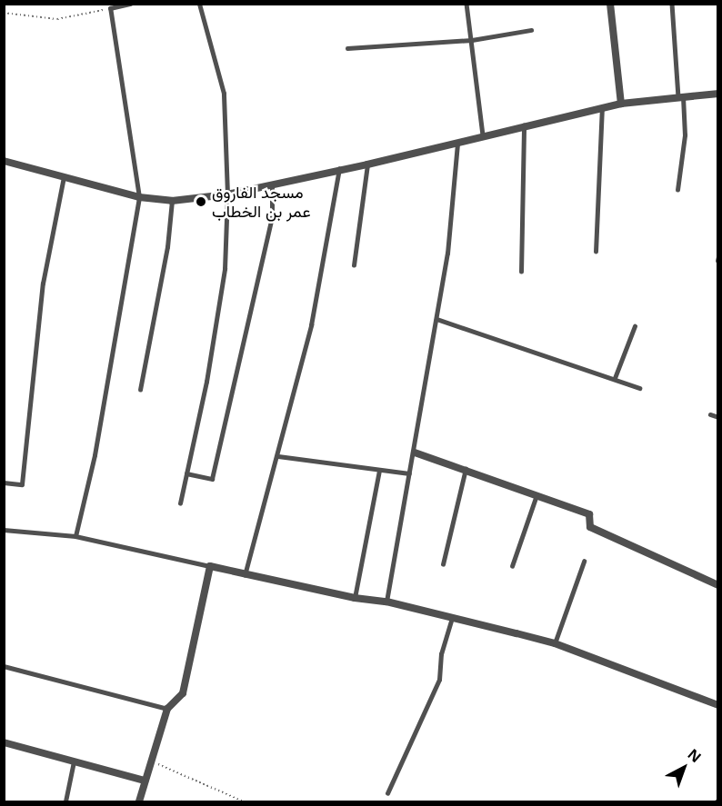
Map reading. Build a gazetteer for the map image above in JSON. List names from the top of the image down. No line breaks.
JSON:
{"places":["مسجد الفاروق عمر بن الخطاب"],"north":"top right"}
